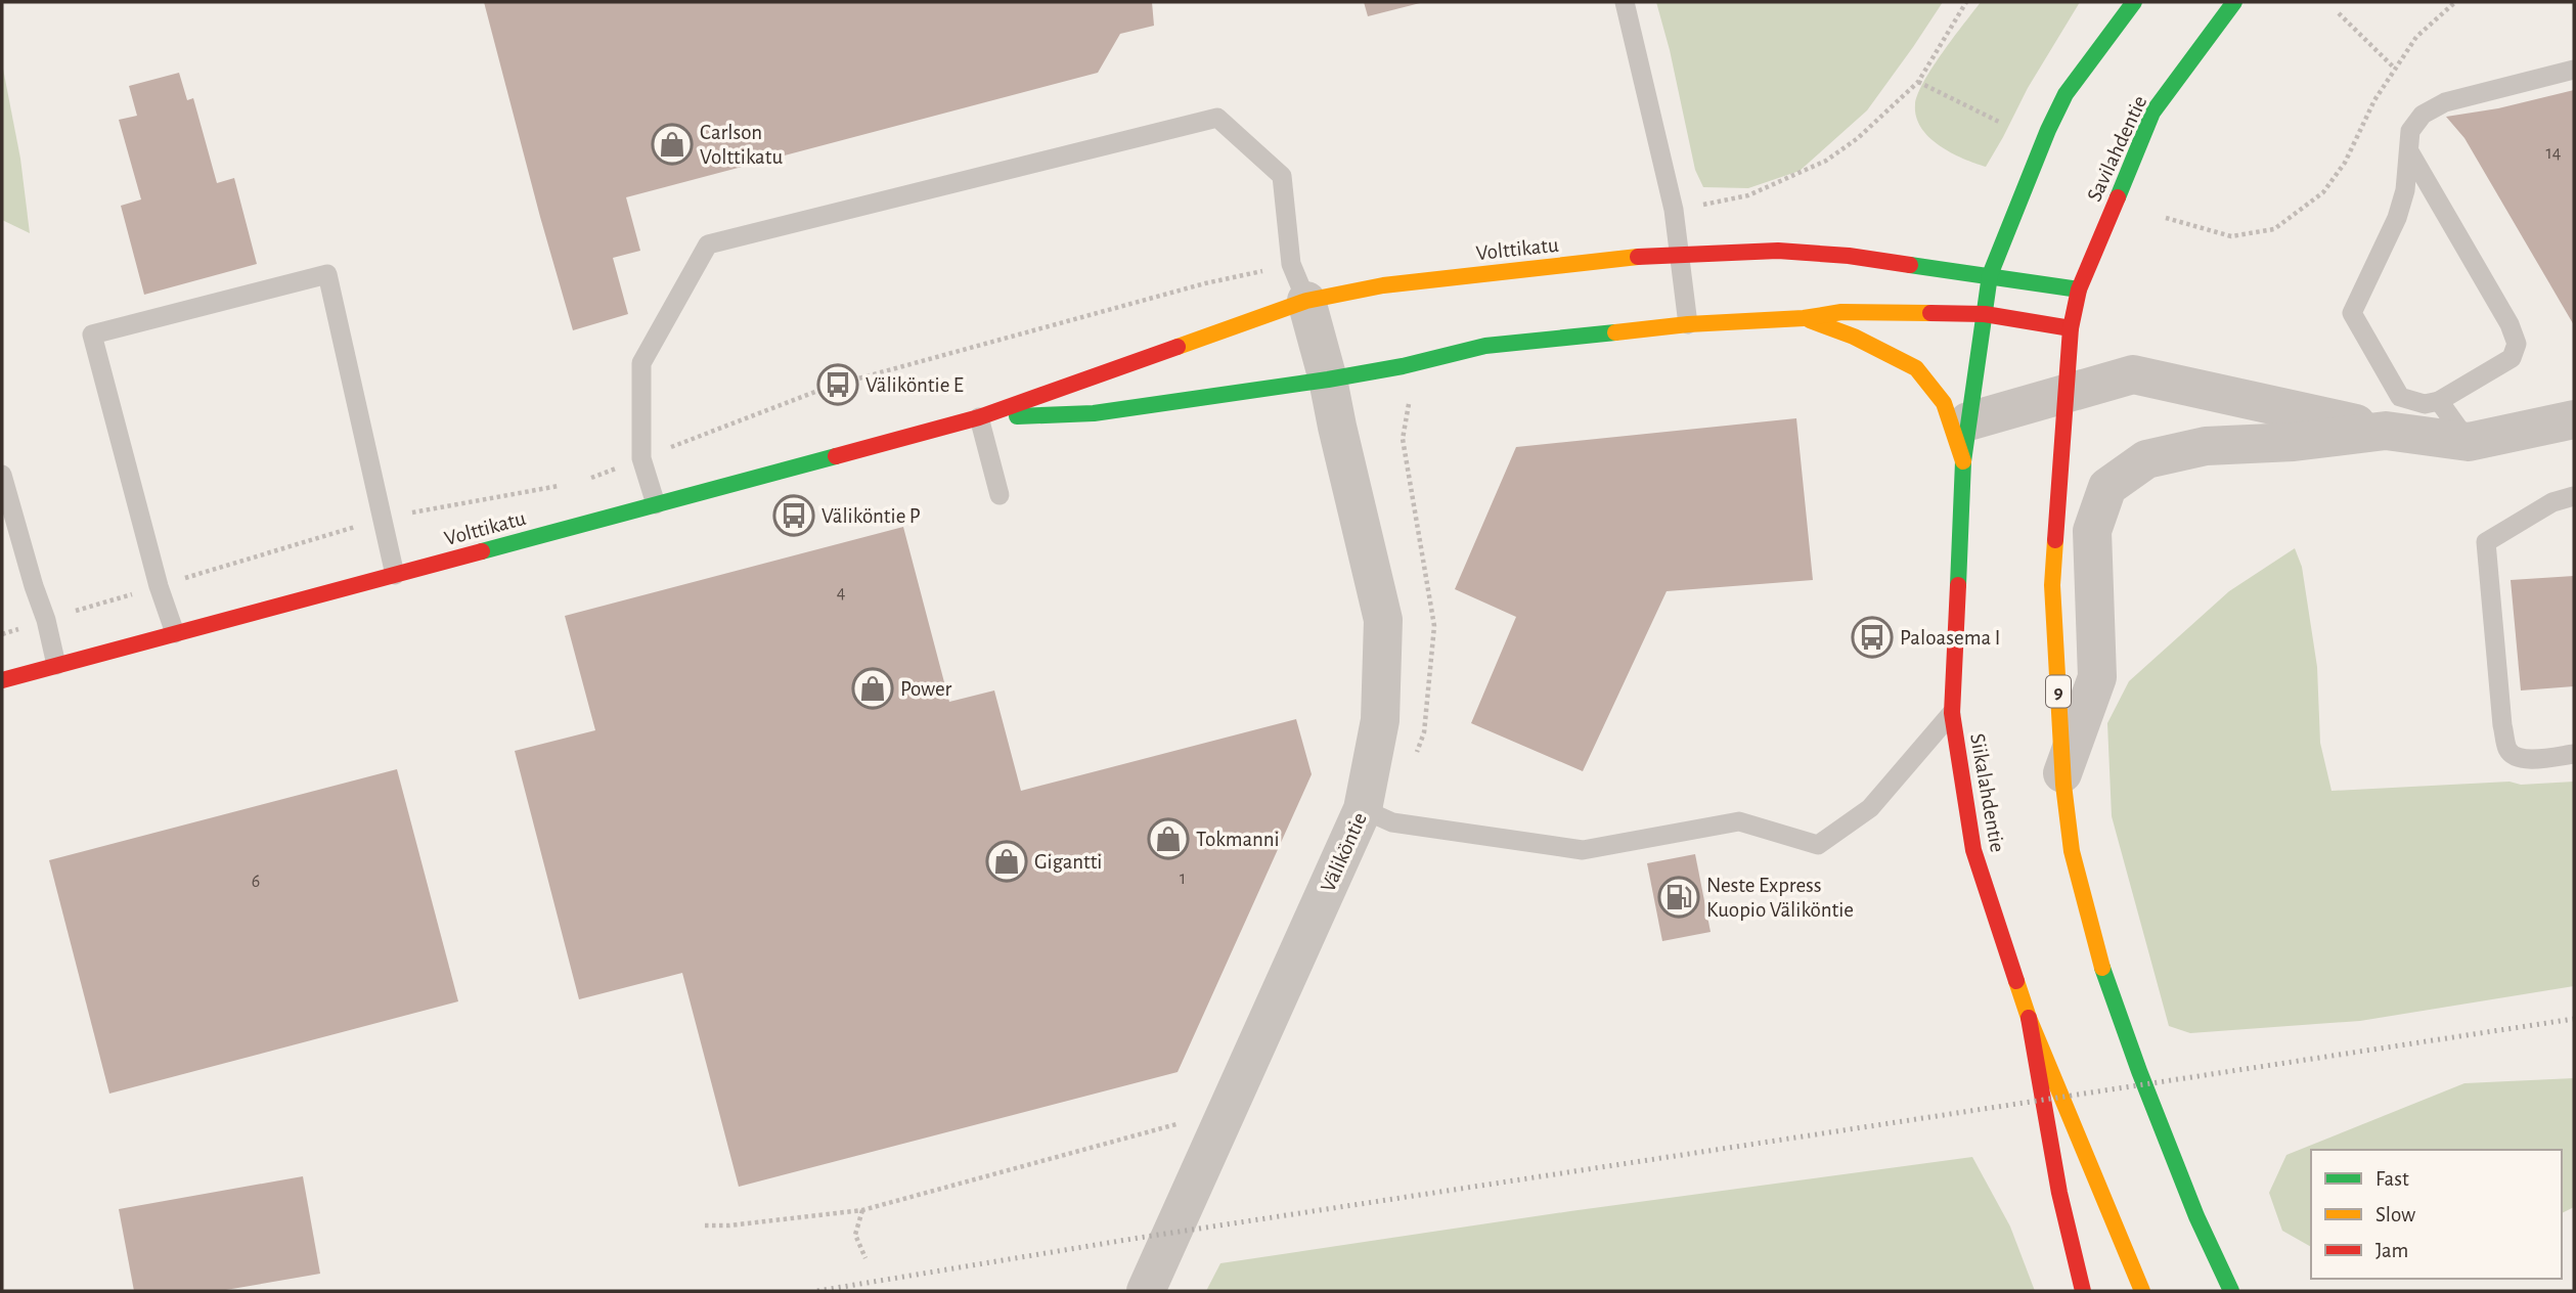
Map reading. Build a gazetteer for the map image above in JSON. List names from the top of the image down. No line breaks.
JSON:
{"streets":{"main road":["Savilahdentie","Volttikatu","9","Siikalahdentie"],"street":["Väliköntie"]},"crossings":[["Savilahdentie","Volttikatu"],["Savilahdentie","9"],["Volttikatu","9"],["Volttikatu","Siikalahdentie"],["Volttikatu","Väliköntie"]],"places":{"shop":["Carlson Volttikatu","Power","Tokmanni","Gigantti"],"bus stop":["Väliköntie E","Väliköntie P","Paloasema I"],"fuel station":["Neste Express Kuopio Väliköntie"]},"house_numbers":["14","4","1","6"],"legend":["Fast","Slow","Jam"]}
